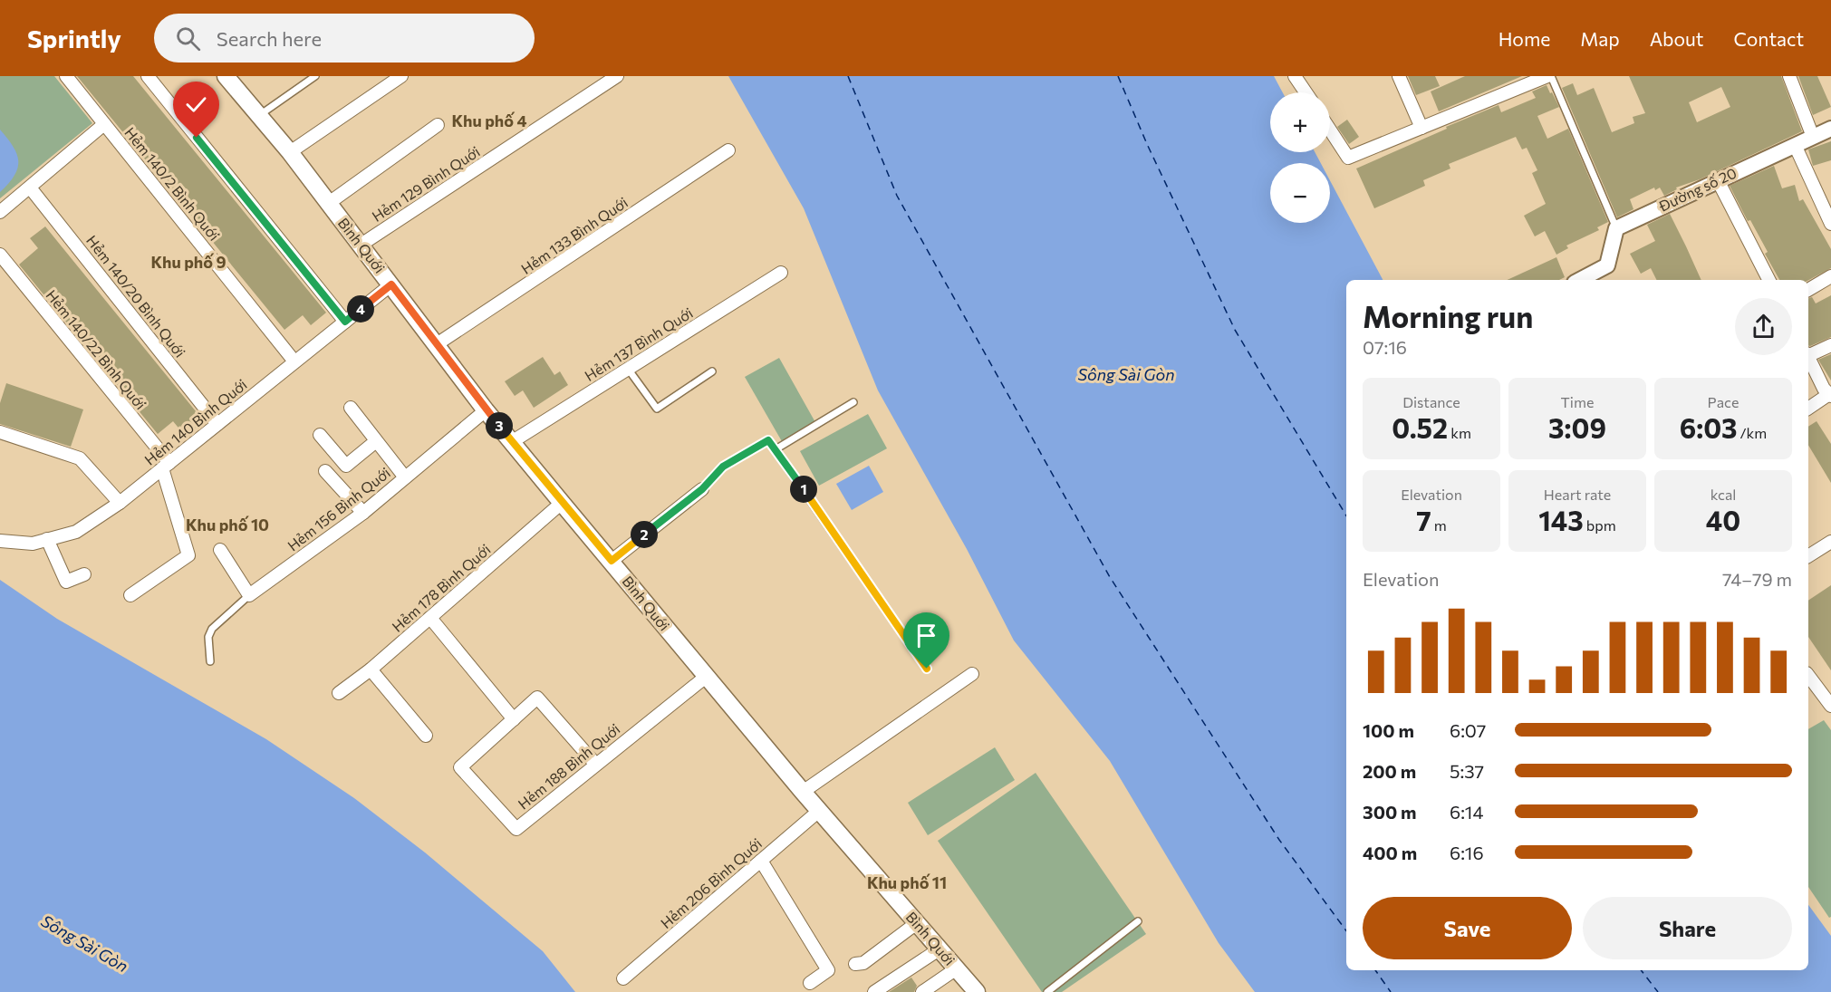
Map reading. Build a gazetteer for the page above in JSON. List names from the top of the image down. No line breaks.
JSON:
{"streets":{"main road":["Bình Quới"],"street":["Hẻm 140/2 Bình Quới","Hẻm 129 Bình Quới","Đường số 20","Hẻm 133 Bình Quới","Hẻm 140/20 Bình Quới","Hẻm 137 Bình Quới","Hẻm 140/22 Bình Quới","Hẻm 140 Bình Quới","Hẻm 156 Bình Quới","Hẻm 178 Bình Quới","Hẻm 188 Bình Quới","Hẻm 206 Bình Quới"]},"crossings":[["Hẻm 140/2 Bình Quới","Hẻm 140 Bình Quới"],["Hẻm 129 Bình Quới","Bình Quới"],["Hẻm 133 Bình Quới","Bình Quới"],["Bình Quới","Hẻm 137 Bình Quới"],["Bình Quới","Hẻm 140 Bình Quới"],["Bình Quới","Hẻm 156 Bình Quới"],["Bình Quới","Hẻm 178 Bình Quới"],["Bình Quới","Hẻm 188 Bình Quới"],["Bình Quới","Hẻm 206 Bình Quới"],["Hẻm 140/20 Bình Quới","Hẻm 140 Bình Quới"],["Hẻm 140/22 Bình Quới","Hẻm 140 Bình Quới"]],"districts":["Khu phố 4","Khu phố 9","Khu phố 10","Khu phố 11"],"water":["Sông Sài Gòn"],"page":{"header":"Sprintly","search":"Search here","nav":["Home","Map","About","Contact"],"map_buttons":["+","−"],"heading":["Morning run","07:16"],"pins":["4","3","1","2"],"stats":[["Distance","0.52 km"],["Time","3:09"],["Pace","6:03 /km"],["Elevation","7 m"],["Heart rate","143 bpm"],["kcal","40"]],"chart":["Elevation","74–79 m"],"list":[{"name":"100 m","note":"6:07"},{"name":"200 m","note":"5:37"},{"name":"300 m","note":"6:14"},{"name":"400 m","note":"6:16"}],"buttons":["Save","Share"]}}
